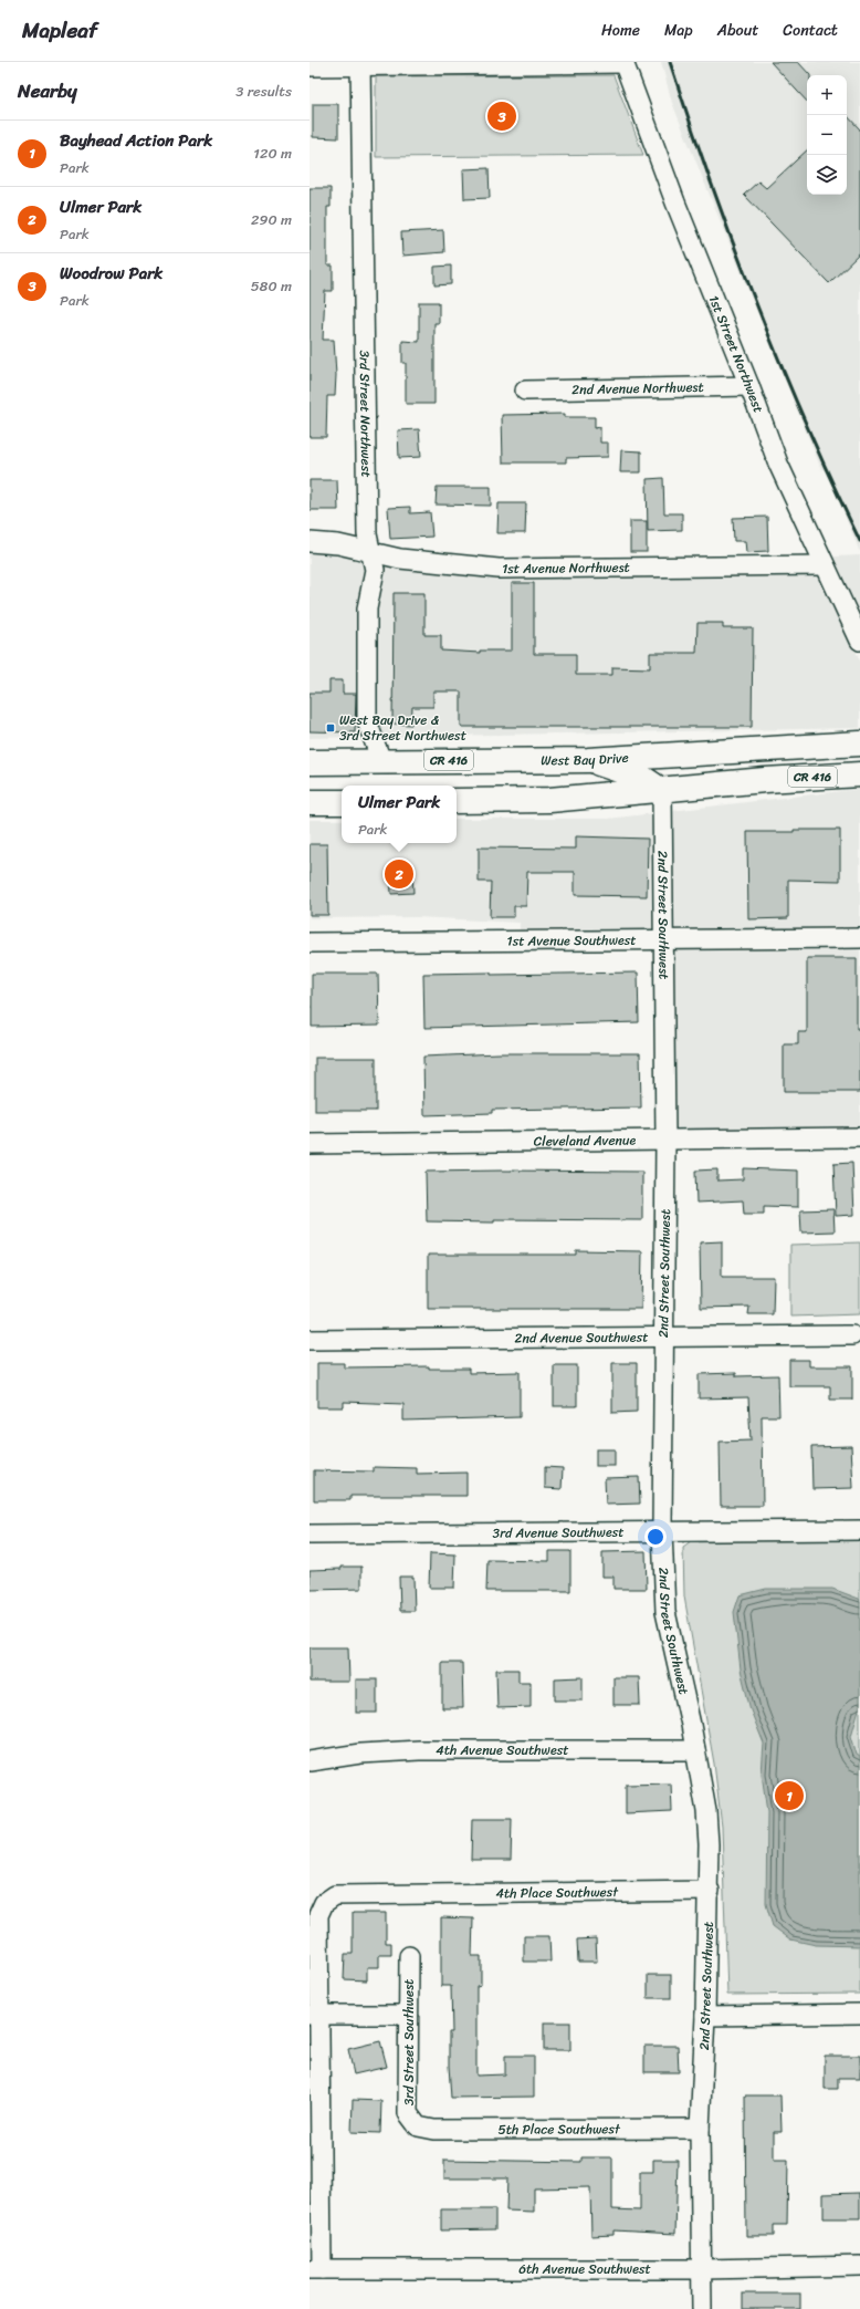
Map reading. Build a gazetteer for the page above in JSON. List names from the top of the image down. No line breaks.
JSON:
{"streets":{"main road":["West Bay Drive","CR 416"],"street":["1st Street Northwest","2nd Avenue Northwest","3rd Street Northwest","1st Avenue Northwest","2nd Street Southwest","1st Avenue Southwest","Cleveland Avenue","2nd Avenue Southwest","3rd Avenue Southwest","4th Avenue Southwest","4th Place Southwest","3rd Street Southwest","5th Place Southwest","6th Avenue Southwest"]},"crossings":[["1st Street Northwest","2nd Avenue Northwest"],["1st Street Northwest","1st Avenue Northwest"],["3rd Street Northwest","1st Avenue Northwest"],["3rd Street Northwest","West Bay Drive"],["CR 416","2nd Street Southwest"],["2nd Street Southwest","1st Avenue Southwest"],["2nd Street Southwest","Cleveland Avenue"],["2nd Street Southwest","2nd Avenue Southwest"],["2nd Street Southwest","3rd Avenue Southwest"],["2nd Street Southwest","4th Avenue Southwest"],["2nd Street Southwest","4th Place Southwest"],["2nd Street Southwest","5th Place Southwest"],["2nd Street Southwest","6th Avenue Southwest"],["4th Place Southwest","6th Avenue Southwest"],["3rd Street Southwest","5th Place Southwest"]],"places":{"transit":["West Bay Drive & 3rd Street Northwest"]},"page":{"header":"Mapleaf","nav":["Home","Map","About","Contact"],"heading":["Nearby","3 results"],"map_buttons":["+","−"],"pins":["3","2","1"],"list":[{"mark":"1","name":"Bayhead Action Park","note":"Park","value":"120 m"},{"mark":"2","name":"Ulmer Park","note":"Park","value":"290 m"},{"mark":"3","name":"Woodrow Park","note":"Park","value":"580 m"}],"popup":["Ulmer Park","Park"]}}
